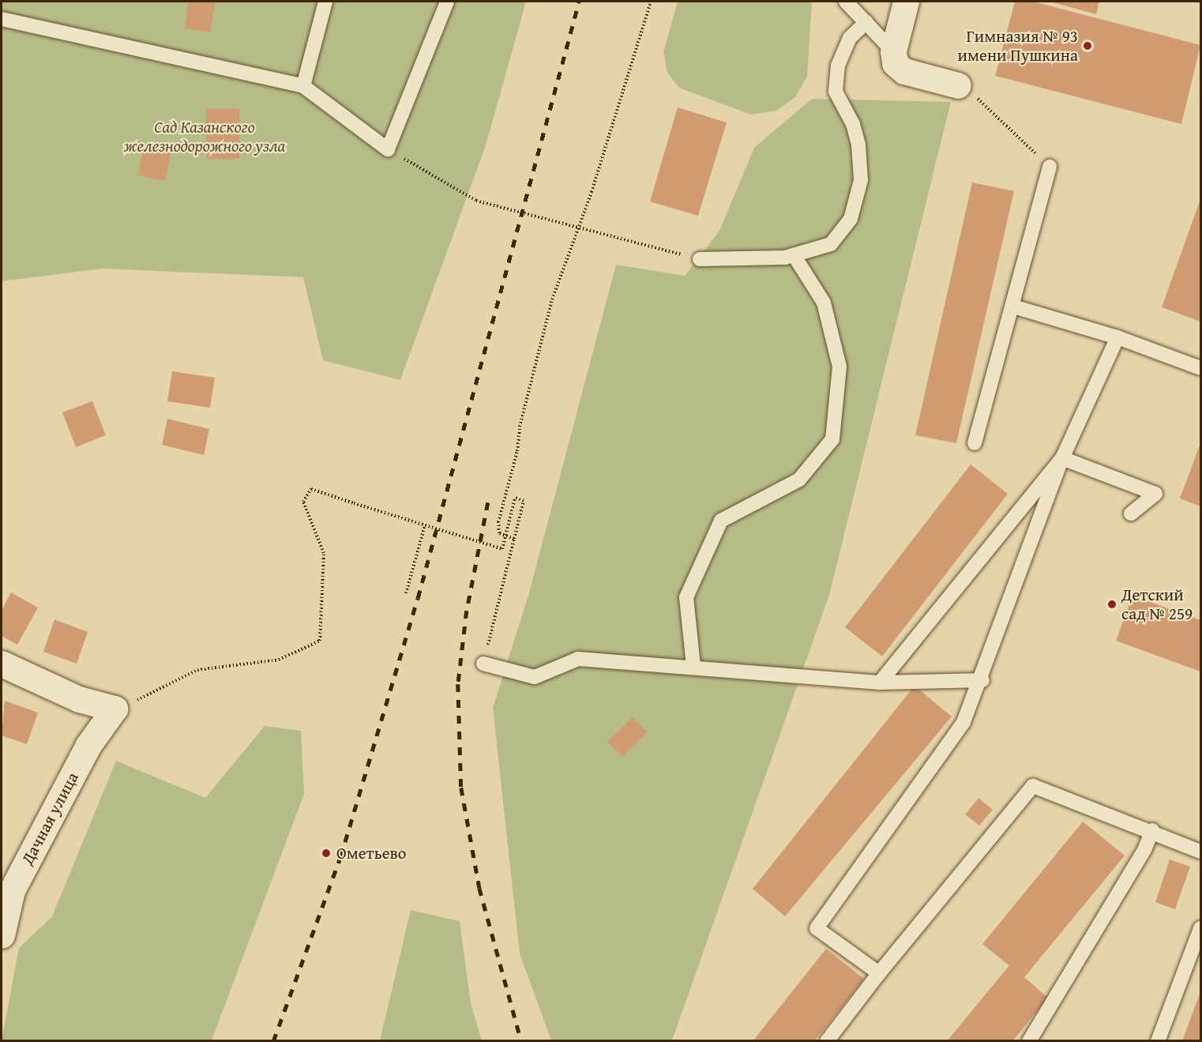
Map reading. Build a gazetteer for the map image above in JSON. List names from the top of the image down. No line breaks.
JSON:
{"streets":{"street":["Дачная улица"]},"parks":["Сад Казанского железнодорожного узла"],"places":["Гимназия № 93 имени Пушкина","Детский сад № 259","Ометьево"]}
